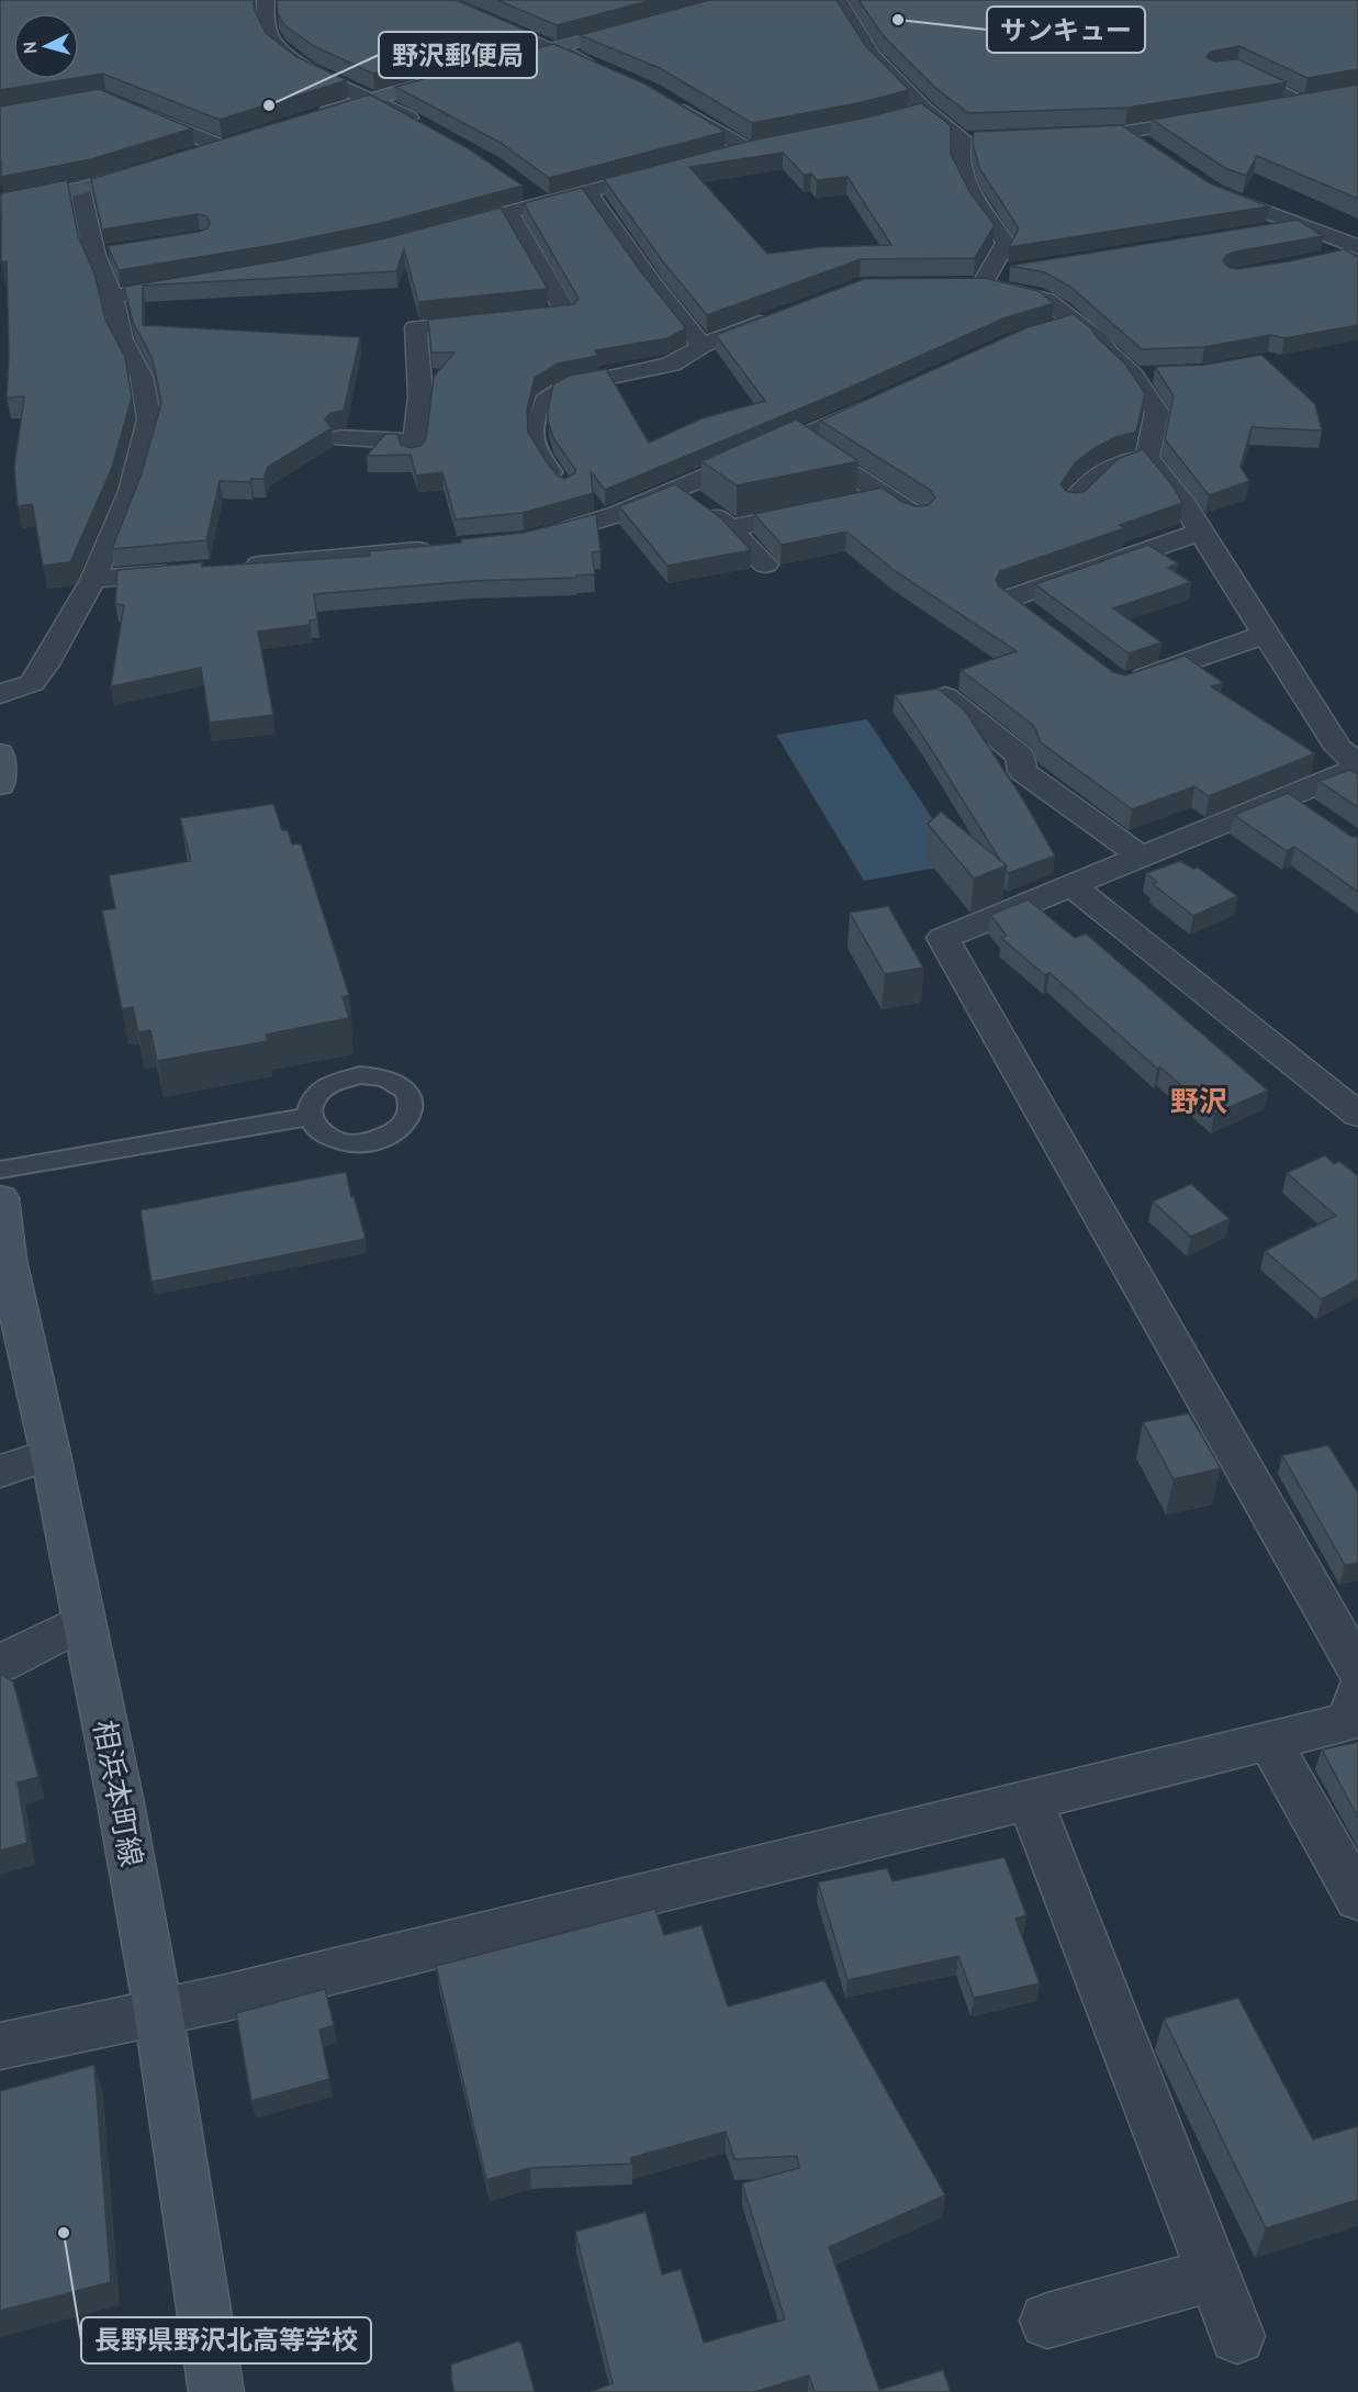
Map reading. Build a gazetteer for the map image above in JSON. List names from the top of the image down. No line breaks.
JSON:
{"streets":{"main road":["相浜本町線"]},"districts":["野沢"],"places":["サンキュー","野沢郵便局","長野県野沢北高等学校"],"north":"left"}
